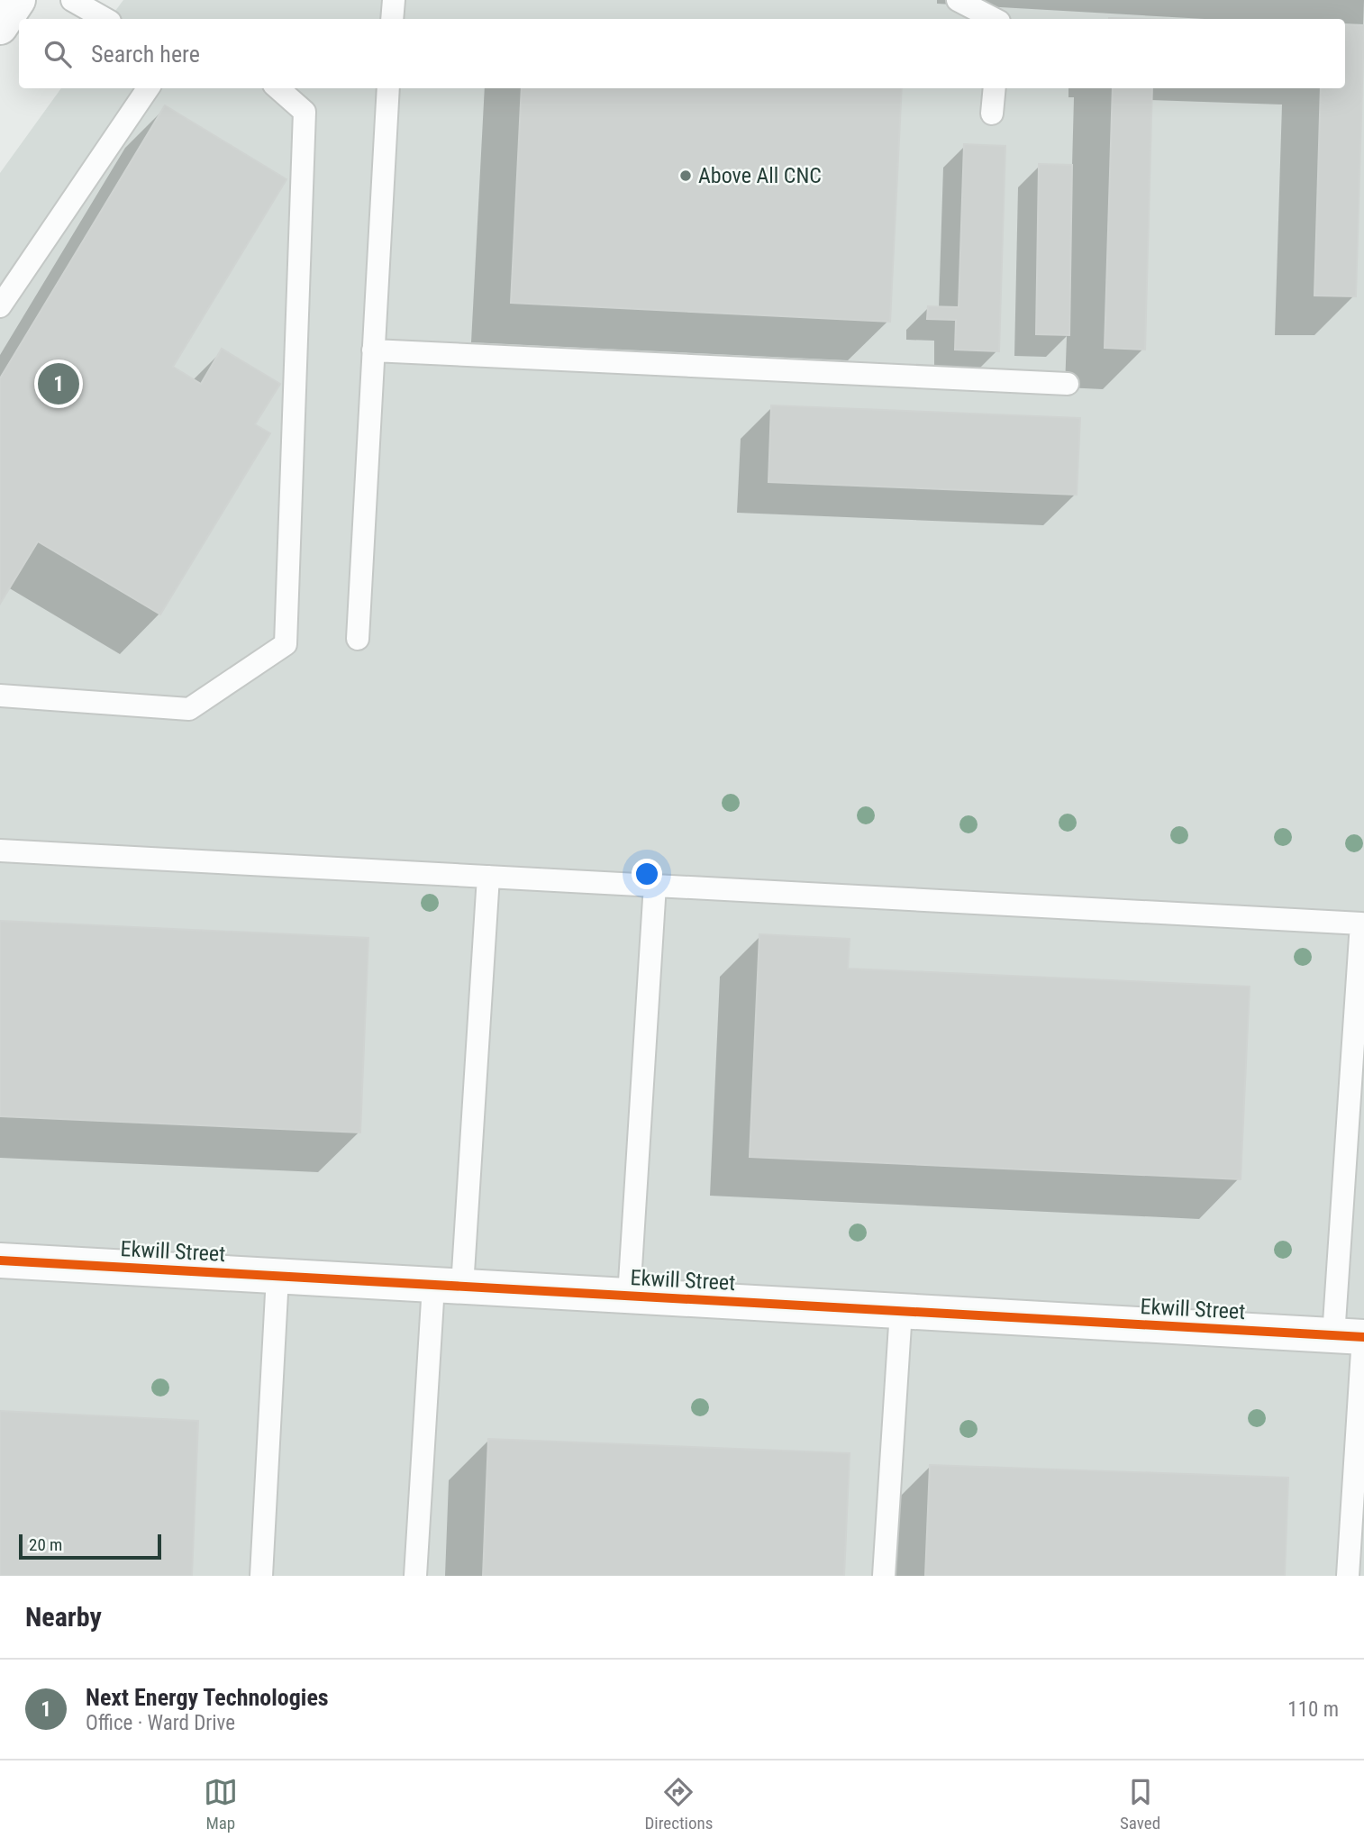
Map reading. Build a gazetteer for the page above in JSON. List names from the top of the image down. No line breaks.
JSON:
{"streets":{"street":["Ekwill Street"]},"places":["Above All CNC"],"scale_bar":"20 m","page":{"search":"Search here","pins":"1","scale":"20 m","heading":"Nearby","list":[{"mark":"1","name":"Next Energy Technologies","note":"Office · Ward Drive","value":"110 m"}],"nav":["Map","Directions","Saved"]}}
